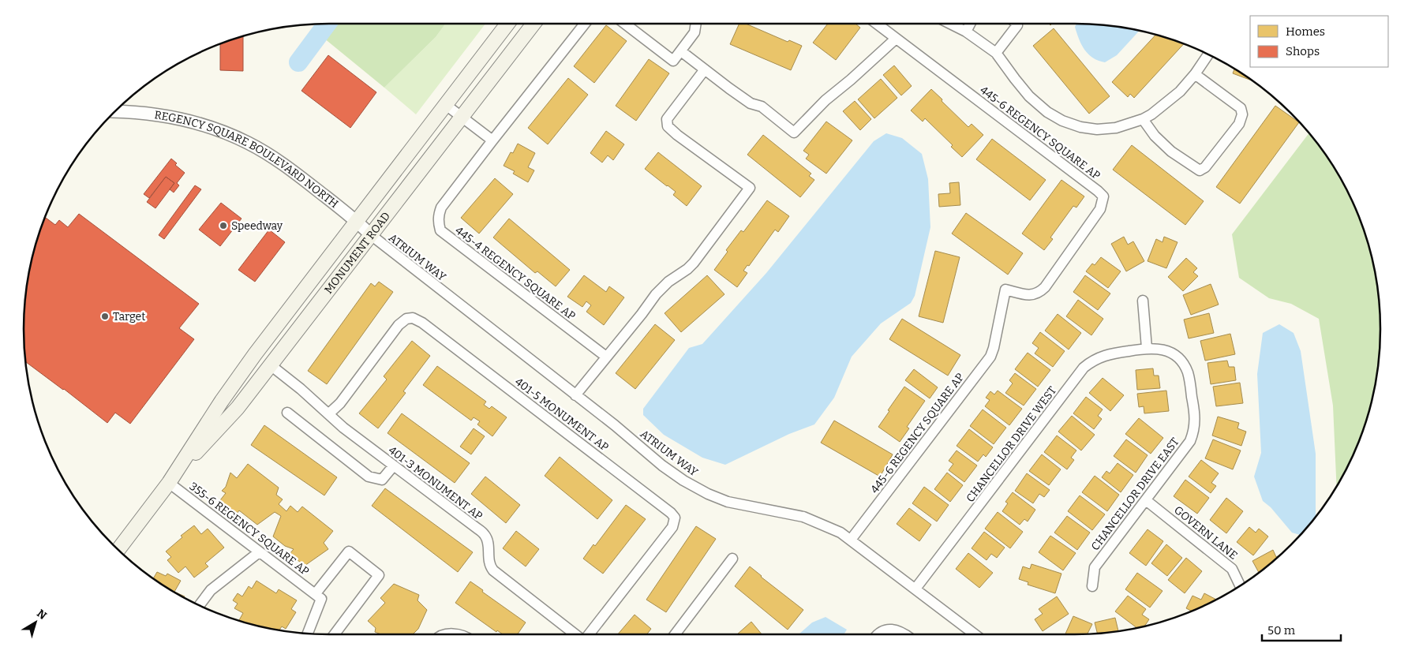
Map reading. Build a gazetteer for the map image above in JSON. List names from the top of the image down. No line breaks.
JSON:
{"streets":{"main road":["MONUMENT ROAD"],"street":["445-6 REGENCY SQUARE AP","REGENCY SQUARE BOULEVARD NORTH","ATRIUM WAY","445-4 REGENCY SQUARE AP","401-5 MONUMENT AP","CHANCELLOR DRIVE WEST","401-3 MONUMENT AP","CHANCELLOR DRIVE EAST","355-6 REGENCY SQUARE AP","GOVERN LANE"]},"crossings":[["445-6 REGENCY SQUARE AP","ATRIUM WAY"],["REGENCY SQUARE BOULEVARD NORTH","MONUMENT ROAD"],["REGENCY SQUARE BOULEVARD NORTH","ATRIUM WAY"],["MONUMENT ROAD","ATRIUM WAY"],["MONUMENT ROAD","401-3 MONUMENT AP"],["MONUMENT ROAD","355-6 REGENCY SQUARE AP"],["ATRIUM WAY","CHANCELLOR DRIVE WEST"],["401-5 MONUMENT AP","401-3 MONUMENT AP"],["CHANCELLOR DRIVE WEST","CHANCELLOR DRIVE EAST"],["CHANCELLOR DRIVE EAST","GOVERN LANE"]],"places":["Speedway","Target"],"legend":["Homes","Shops"],"scale_bar":"50 m","north":"top right"}
